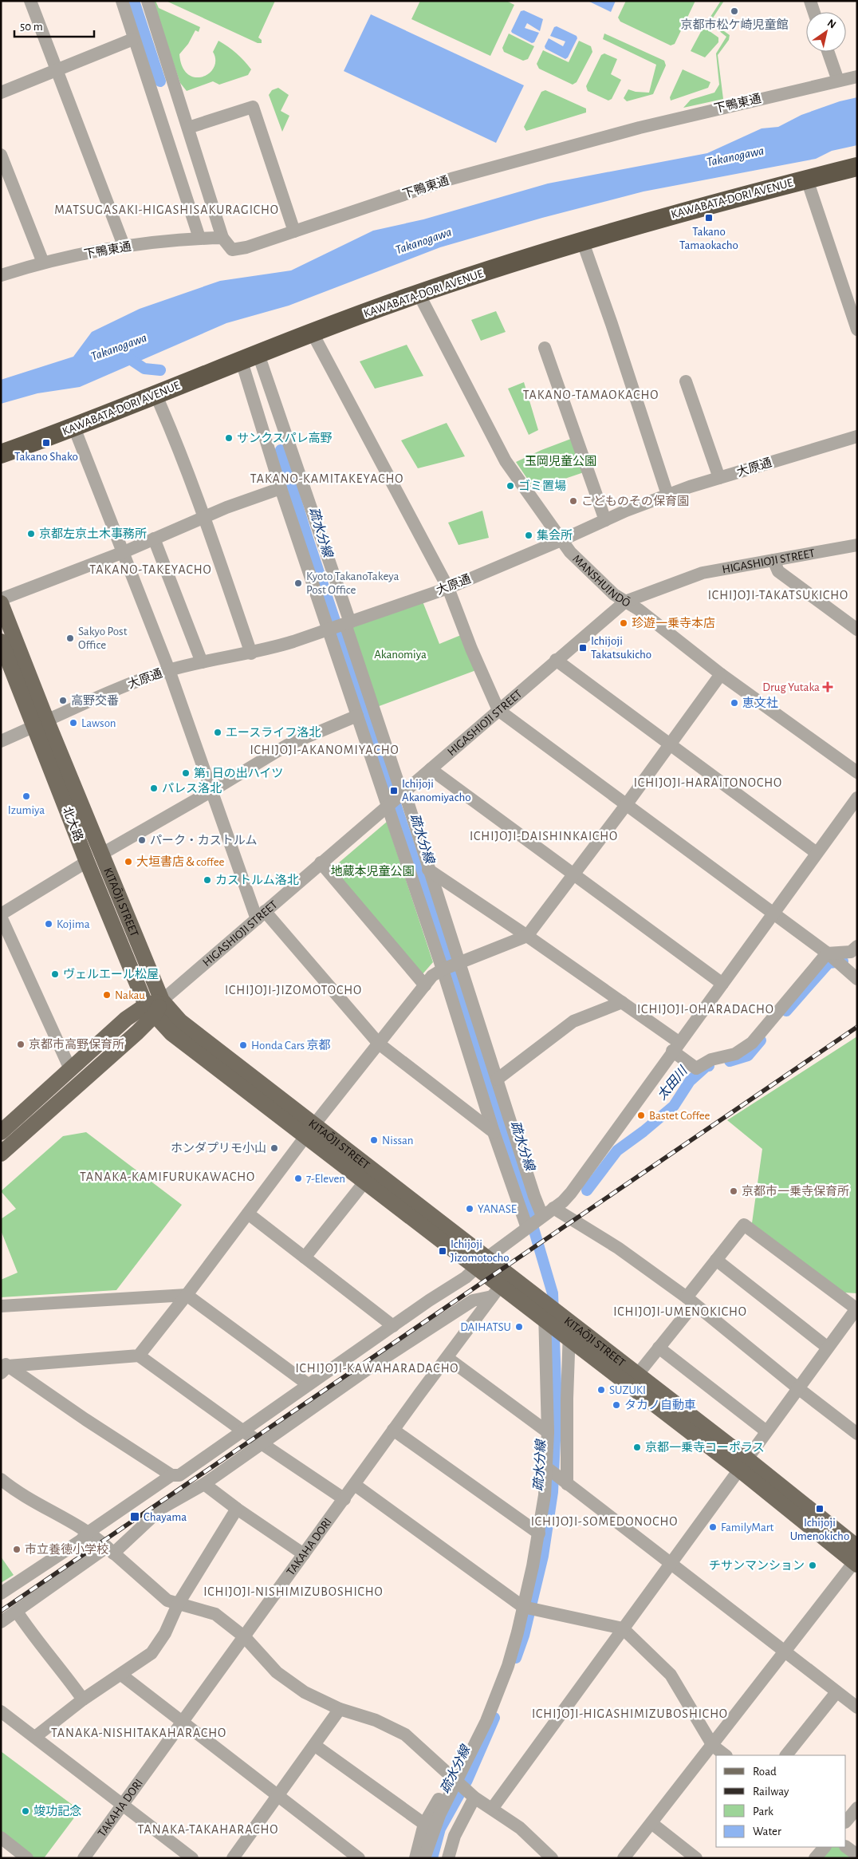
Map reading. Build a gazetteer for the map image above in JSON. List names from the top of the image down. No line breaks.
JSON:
{"streets":{"highway":["KAWABATA-DORI AVENUE"],"main road":["HIGASHIOJI STREET","北大路","KITAŌJI STREET"],"street":["下鴨東通","大原通","MANSHUINDŌ","TAKAHA DORI"]},"crossings":[["KAWABATA-DORI AVENUE","MANSHUINDŌ"],["大原通","MANSHUINDŌ"],["大原通","北大路"],["大原通","KITAŌJI STREET"],["HIGASHIOJI STREET","MANSHUINDŌ"],["HIGASHIOJI STREET","北大路"],["HIGASHIOJI STREET","KITAŌJI STREET"],["北大路","KITAŌJI STREET"],["KITAŌJI STREET","TAKAHA DORI"]],"districts":["MATSUGASAKI-HIGASHISAKURAGICHO","TAKANO-TAMAOKACHO","TAKANO-KAMITAKEYACHO","TAKANO-TAKEYACHO","ICHIJOJI-TAKATSUKICHO","ICHIJOJI-AKANOMIYACHO","ICHIJOJI-HARAITONOCHO","ICHIJOJI-DAISHINKAICHO","ICHIJOJI-JIZOMOTOCHO","ICHIJOJI-OHARADACHO","TANAKA-KAMIFURUKAWACHO","ICHIJOJI-UMENOKICHO","ICHIJOJI-KAWAHARADACHO","ICHIJOJI-SOMEDONOCHO","ICHIJOJI-NISHIMIZUBOSHICHO","ICHIJOJI-HIGASHIMIZUBOSHICHO","TANAKA-NISHITAKAHARACHO","TANAKA-TAKAHARACHO"],"water":["Takanogawa","疏水分線","太田川"],"parks":["玉岡児童公園","Akanomiya","地蔵本児童公園"],"places":{"other":["京都市松ケ崎児童館","サンクスパレ高野","ゴミ置場","こどものその保育園","京都左京土木事務所","集会所","Kyoto TakanoTakeya Post Office","珍遊一乗寺本店","Sakyo Post Office","高野交番","恵文社","Lawson","エースライフ洛北","第1 日の出ハイツ","パレス洛北","Izumiya","パーク・カストルム","大垣書店＆coffee","カストルム洛北","Kojima","ヴェルエール松屋","Nakau","京都市高野保育所","Honda Cars 京都","Bastet Coffee","Nissan","ホンダプリモ小山","7-Eleven","京都市一乗寺保育所","YANASE","DAIHATSU","SUZUKI","タカノ自動車","京都一乗寺コーポラス","FamilyMart","市立養徳小学校","チサンマンション","竣功記念"],"transit":["Takano Tamaokacho","Takano Shako","Ichijoji Takatsukicho","Ichijoji Akanomiyacho","Ichijoji Jizomotocho","Ichijoji Umenokicho","Chayama"],"health":["Drug Yutaka"]},"legend":["Road","Railway","Park","Water"],"scale_bar":"50 m","north":"top right"}
